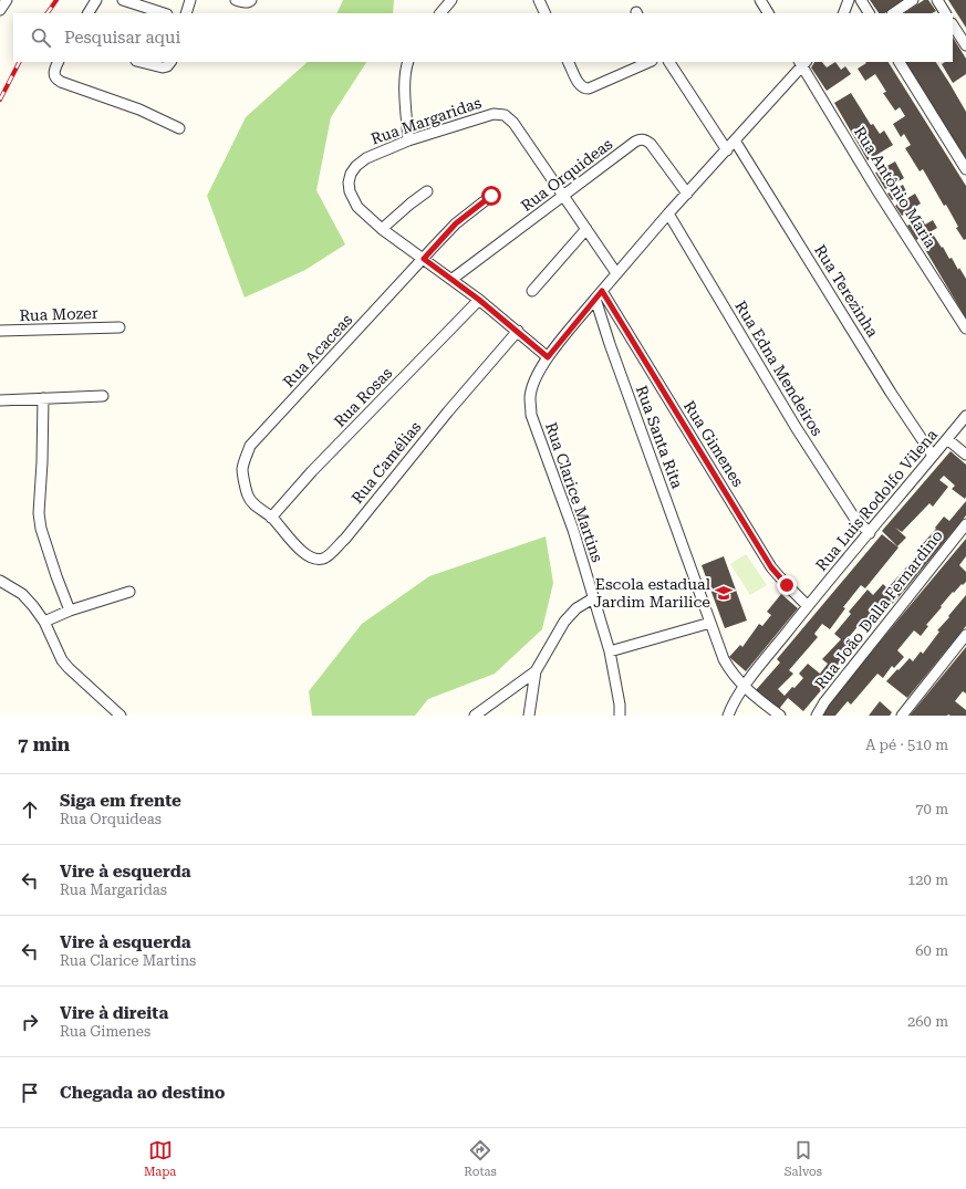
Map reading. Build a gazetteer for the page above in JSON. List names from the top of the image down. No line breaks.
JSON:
{"streets":{"street":["Rua Margaridas","Rua Orquideas","Rua Antônio Maria","Rua Terezinha","Rua Mozer","Rua Acaceas","Rua Edna Mendeiros","Rua Rosas","Rua Santa Rita","Rua Gimenes","Rua Camélias","Rua Clarice Martins","Rua Luis Rodolfo Vilena","Rua João Dalla Fernardino"]},"crossings":[["Rua Margaridas","Rua Orquideas"],["Rua Margaridas","Rua Acaceas"],["Rua Margaridas","Rua Rosas"],["Rua Margaridas","Rua Camélias"],["Rua Margaridas","Rua Clarice Martins"],["Rua Terezinha","Rua Luis Rodolfo Vilena"],["Rua Acaceas","Rua Rosas"],["Rua Acaceas","Rua Camélias"],["Rua Edna Mendeiros","Rua Luis Rodolfo Vilena"],["Rua Rosas","Rua Camélias"],["Rua Santa Rita","Rua Gimenes"],["Rua Santa Rita","Rua Clarice Martins"],["Rua Santa Rita","Rua Luis Rodolfo Vilena"],["Rua Gimenes","Rua Clarice Martins"],["Rua Gimenes","Rua Luis Rodolfo Vilena"]],"places":{"school or university":["Escola estadual Jardim Marilice"]},"page":{"search":"Pesquisar aqui","heading":["7 min","A pé · 510 m"],"list":[["Siga em frente","Rua Orquideas","70 m"],["Vire à esquerda","Rua Margaridas","120 m"],["Vire à esquerda","Rua Clarice Martins","60 m"],["Vire à direita","Rua Gimenes","260 m"],"Chegada ao destino"],"nav":["Mapa","Rotas","Salvos"]}}
